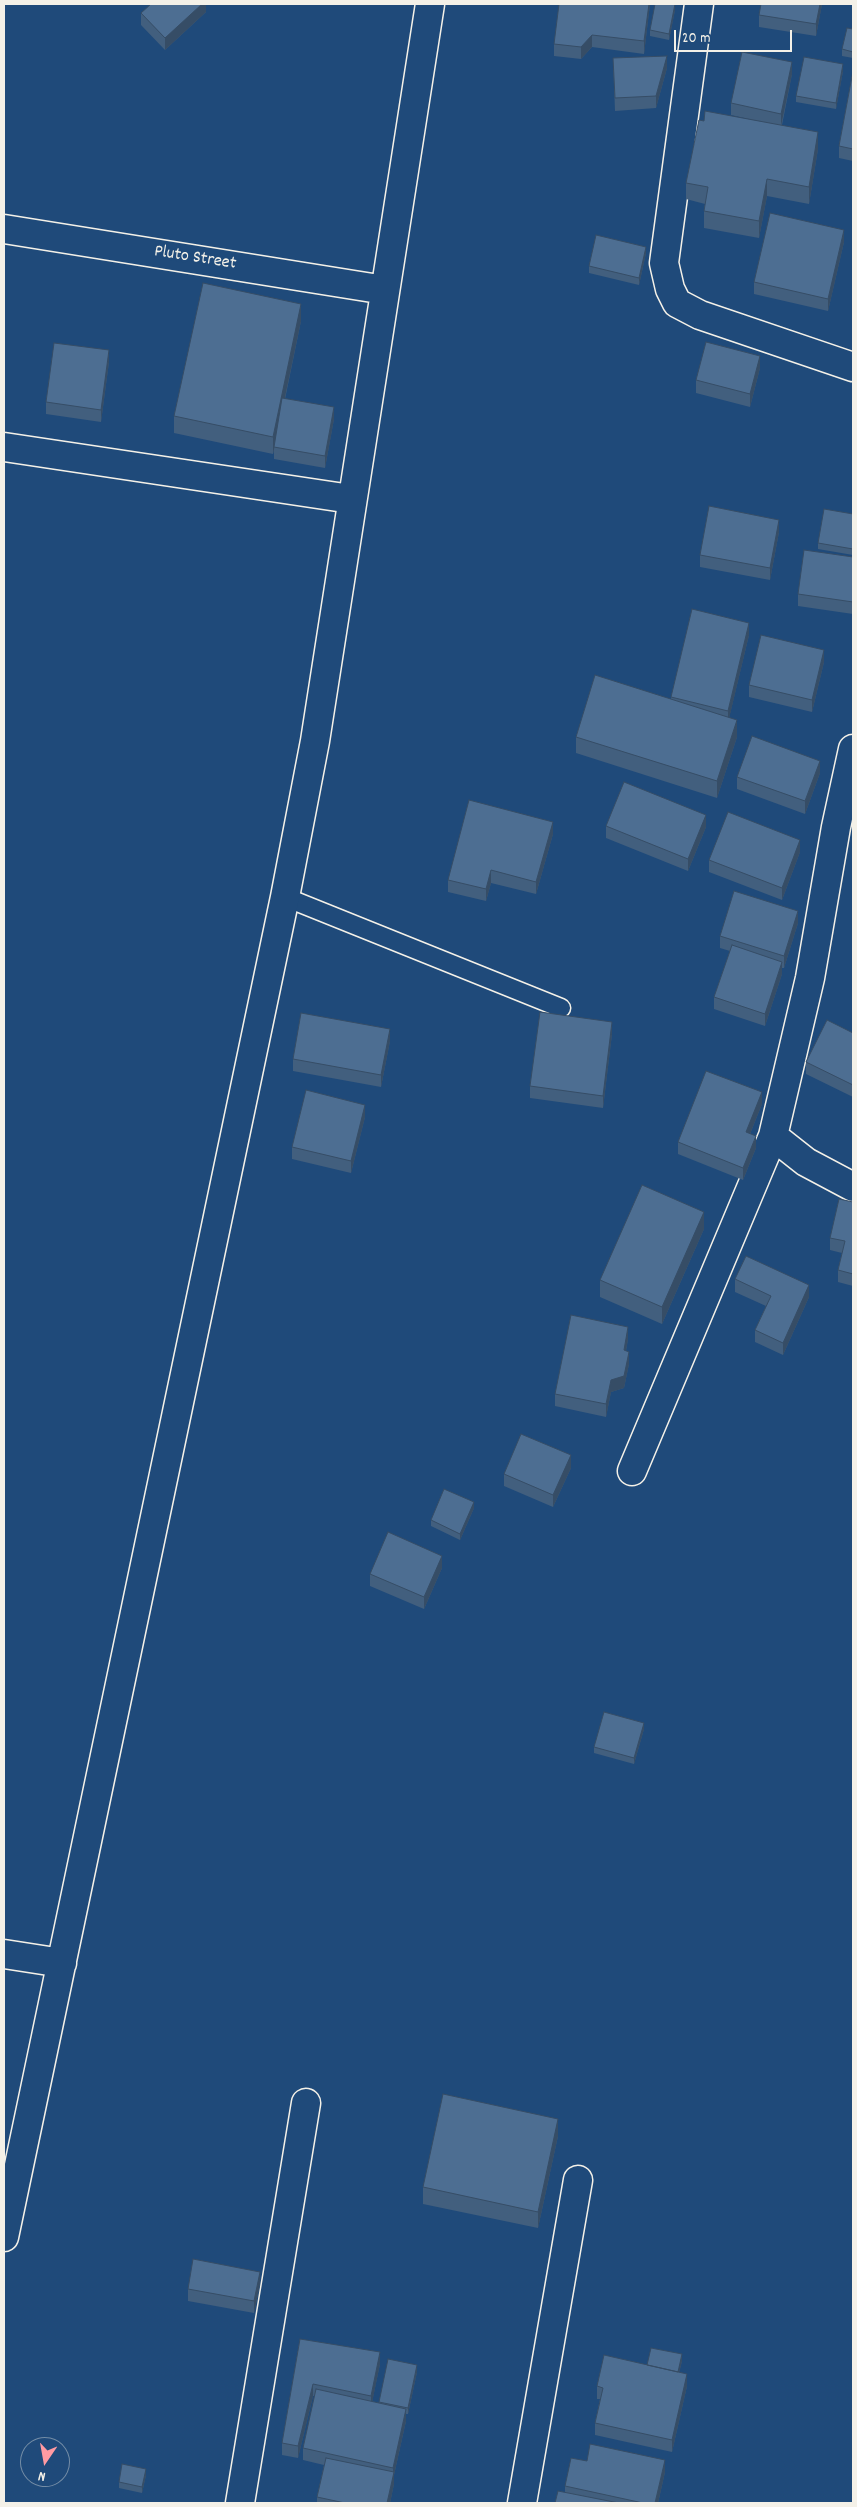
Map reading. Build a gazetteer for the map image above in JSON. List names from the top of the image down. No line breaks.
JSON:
{"streets":{"street":["Pluto Street"]},"scale_bar":"20 m","north":"bottom"}
